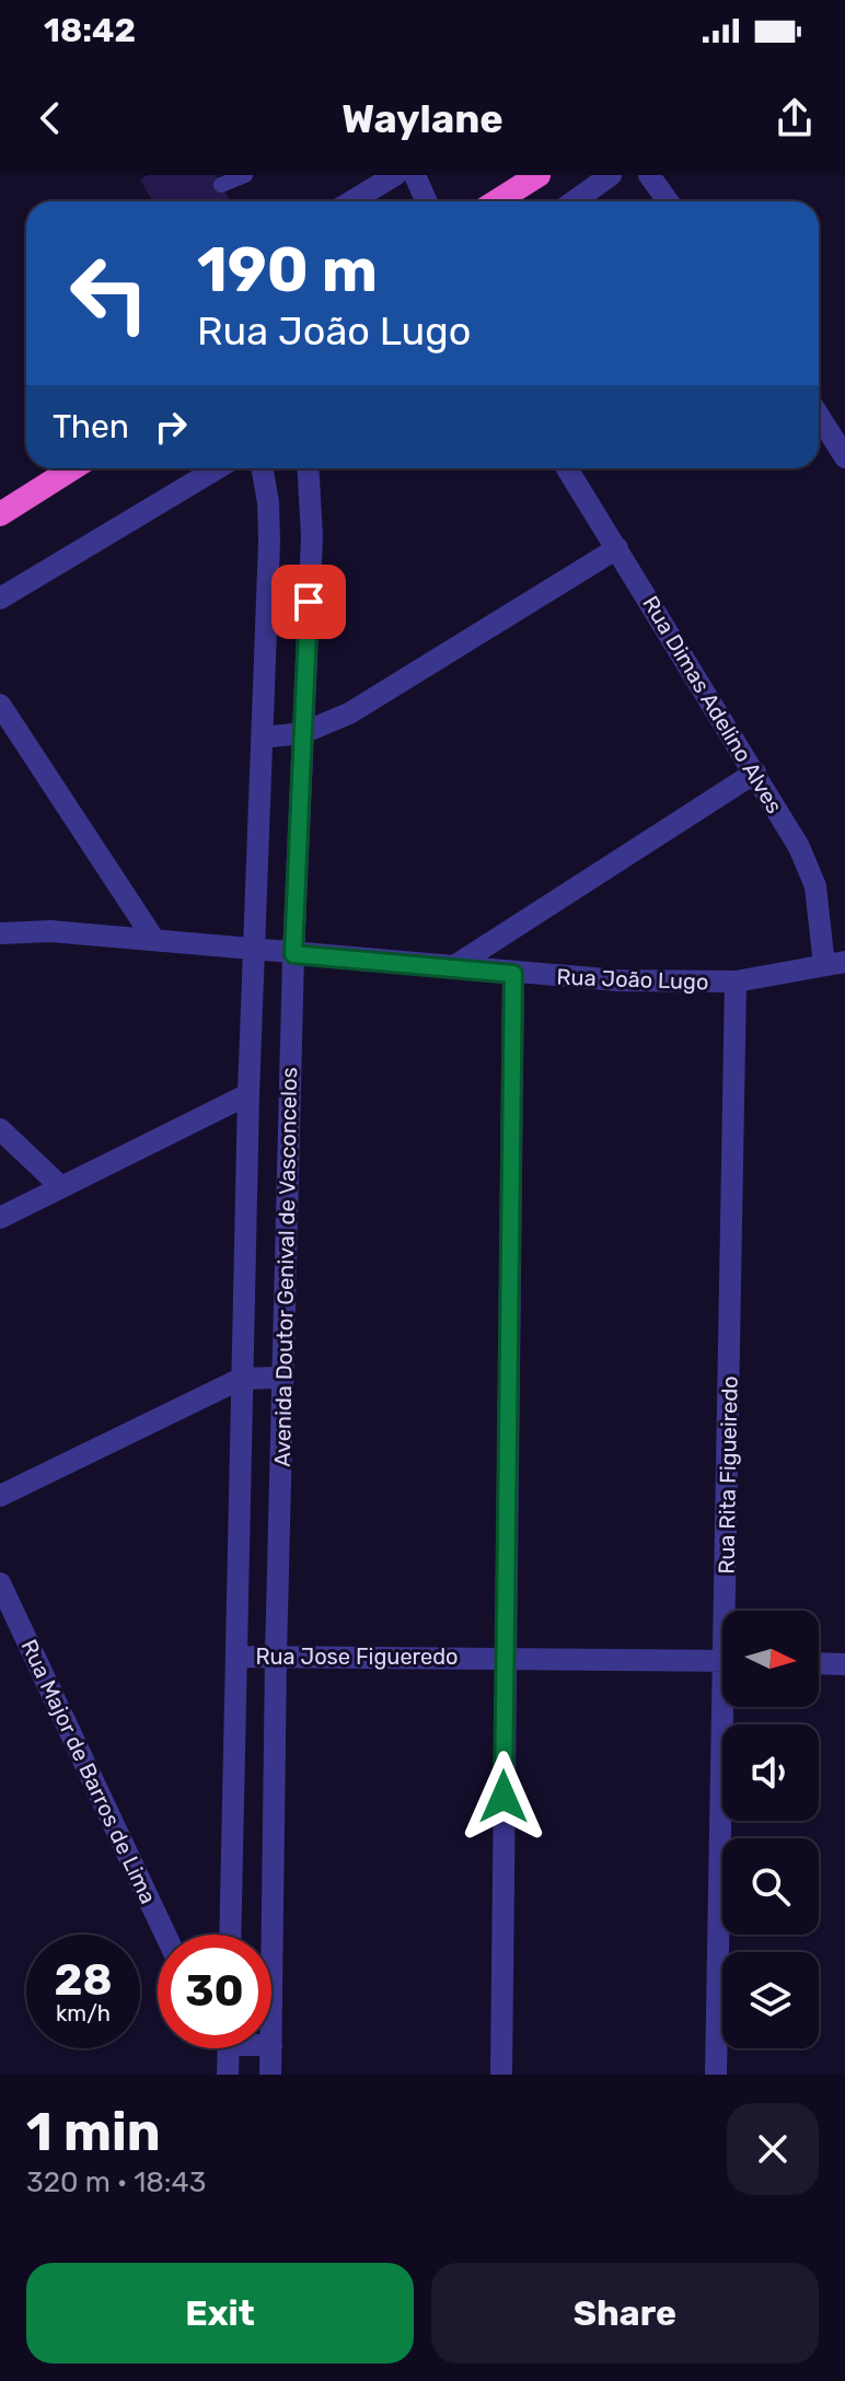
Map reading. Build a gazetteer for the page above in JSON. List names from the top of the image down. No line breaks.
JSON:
{"streets":{"street":["Rua Dimas Adelino Alves","Rua João Lugo","Avenida Doutor Genival de Vasconcelos","Rua Rita Figueiredo","Rua Jose Figueredo","Rua Major de Barros de Lima"]},"crossings":[["Rua Dimas Adelino Alves","Rua João Lugo"],["Rua João Lugo","Avenida Doutor Genival de Vasconcelos"],["Rua João Lugo","Rua Rita Figueiredo"],["Avenida Doutor Genival de Vasconcelos","Rua Jose Figueredo"]],"north":"right","page":{"status":"18:42","header":"Waylane","turn":["190 m","Rua João Lugo"],"then":"Then","speed":"28 km/h","limit":"30","heading":["1 min","320 m · 18:43"],"buttons":["Exit","Share"]}}
